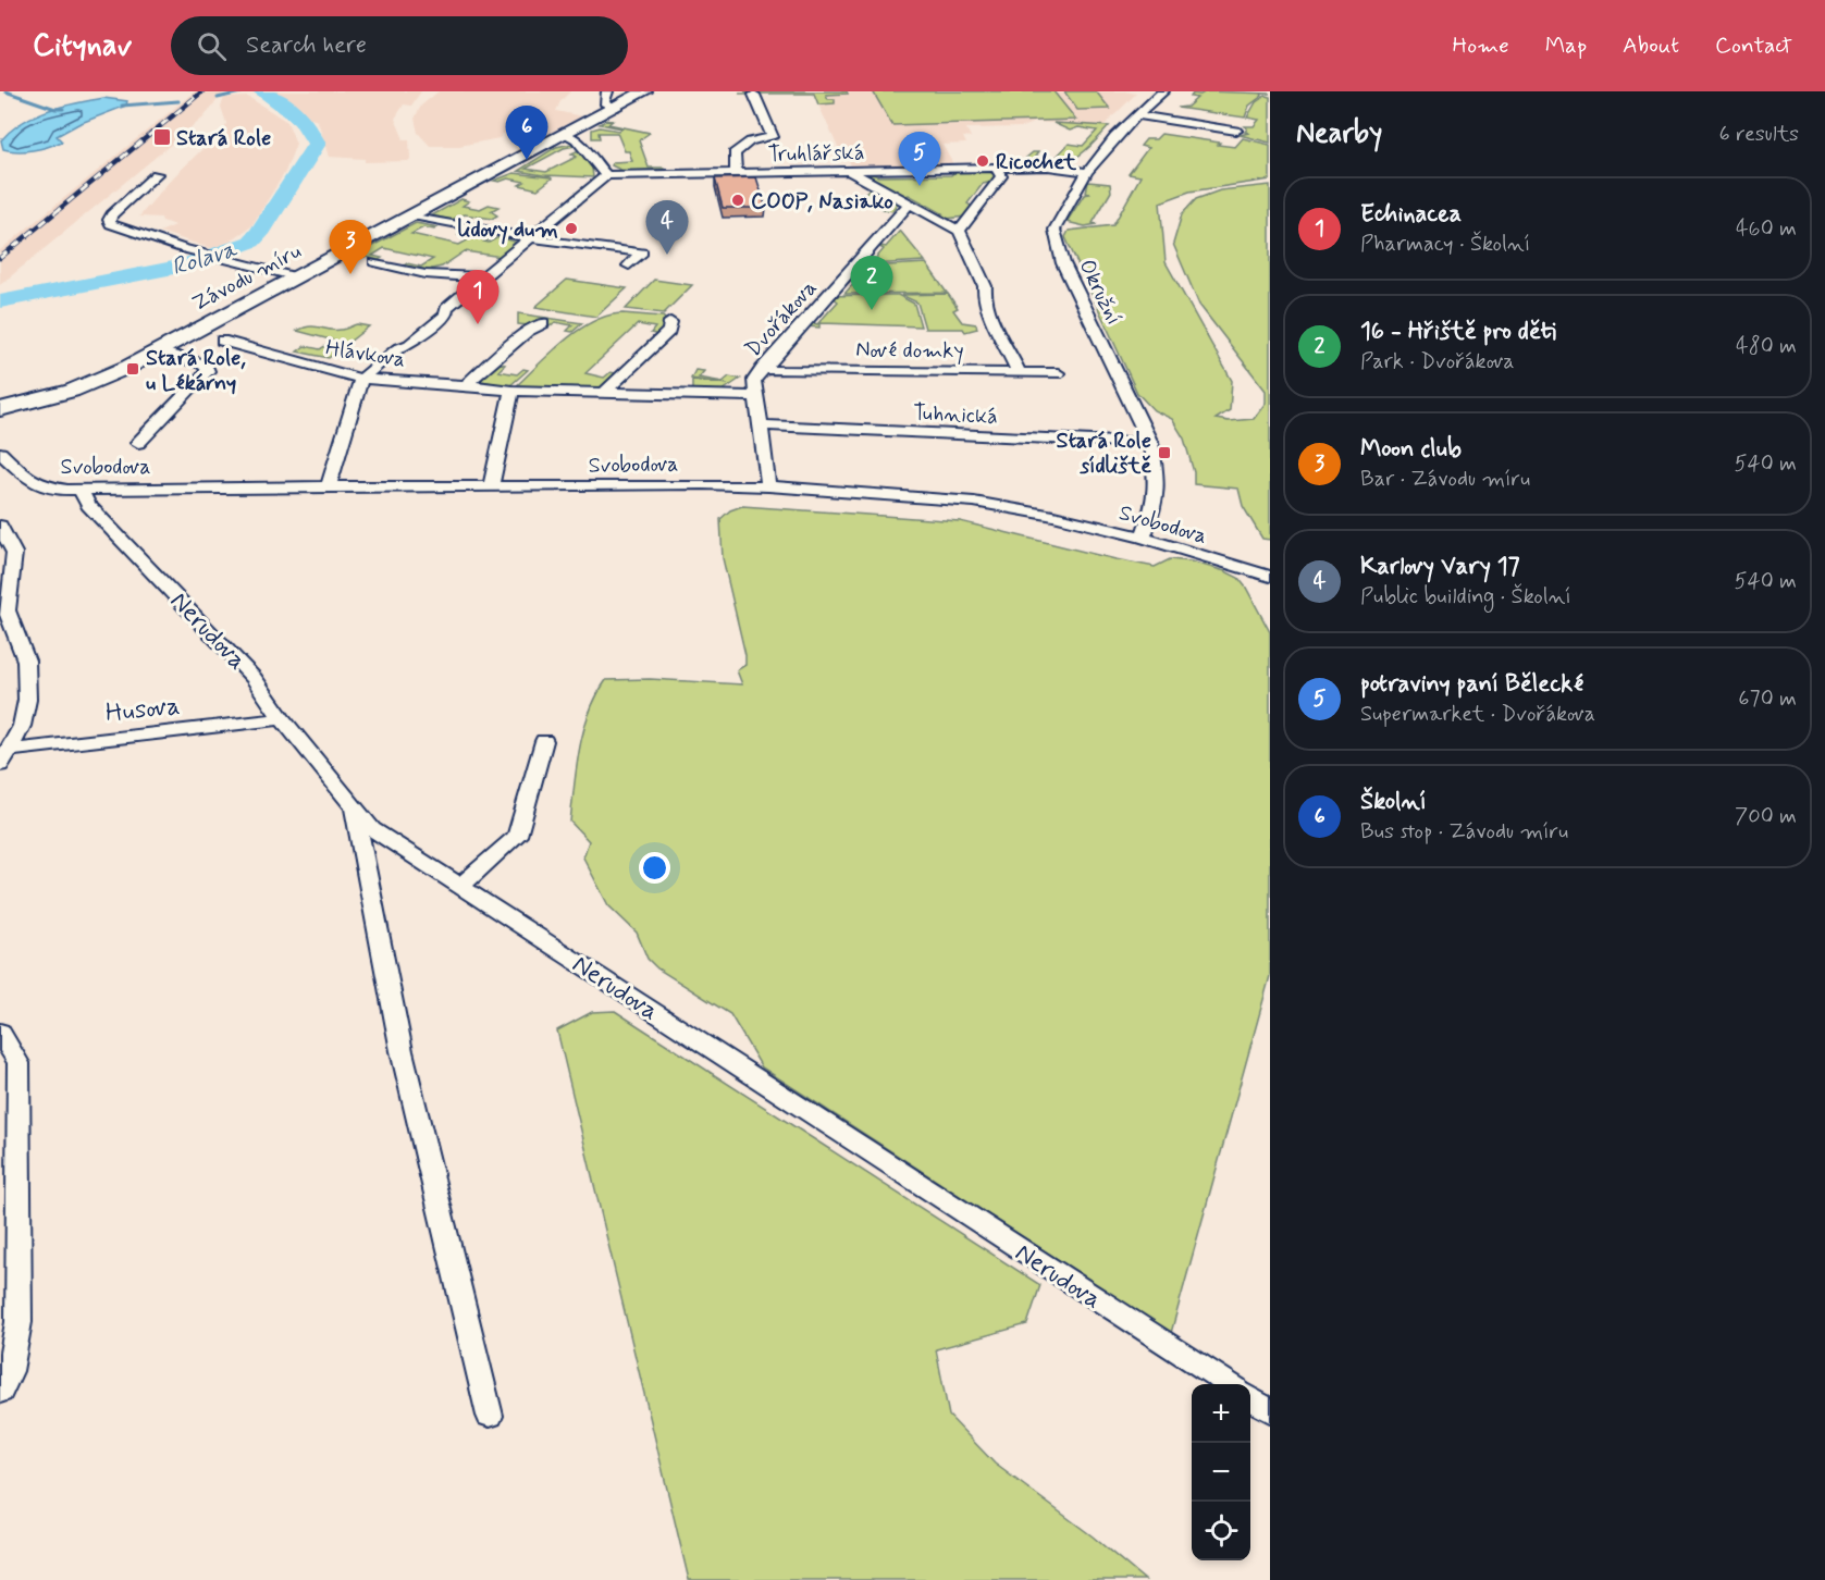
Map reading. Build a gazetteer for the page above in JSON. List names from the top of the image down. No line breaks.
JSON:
{"streets":{"main road":["Závodu míru"],"street":["Truhlářská","Okružní","Dvořákova","Nové domky","Hlávkova","Tuhnická","Svobodova","Nerudova","Husova"]},"crossings":[["Truhlářská","Okružní"],["Okružní","Tuhnická"],["Okružní","Svobodova"],["Dvořákova","Nové domky"],["Dvořákova","Hlávkova"],["Dvořákova","Tuhnická"],["Dvořákova","Svobodova"],["Svobodova","Nerudova"],["Nerudova","Husova"]],"water":["Rolava"],"places":{"transit":["Stará Role","Stará Role, u Lékárny","Stará Role sídliště"],"other":["Ricochet","COOP, Nasiako","lidovy dum"]},"page":{"header":"Citynav","search":"Search here","nav":["Home","Map","About","Contact"],"heading":["Nearby","6 results"],"pins":["6","5","4","3","2","1"],"list":[{"mark":"1","name":"Echinacea","note":"Pharmacy · Školní","value":"460 m"},{"mark":"2","name":"16 - Hřiště pro děti","note":"Park · Dvořákova","value":"480 m"},{"mark":"3","name":"Moon club","note":"Bar · Závodu míru","value":"540 m"},{"mark":"4","name":"Karlovy Vary 17","note":"Public building · Školní","value":"540 m"},{"mark":"5","name":"potraviny paní Bělecké","note":"Supermarket · Dvořákova","value":"670 m"},{"mark":"6","name":"Školní","note":"Bus stop · Závodu míru","value":"700 m"}],"map_buttons":["+","−"]}}
